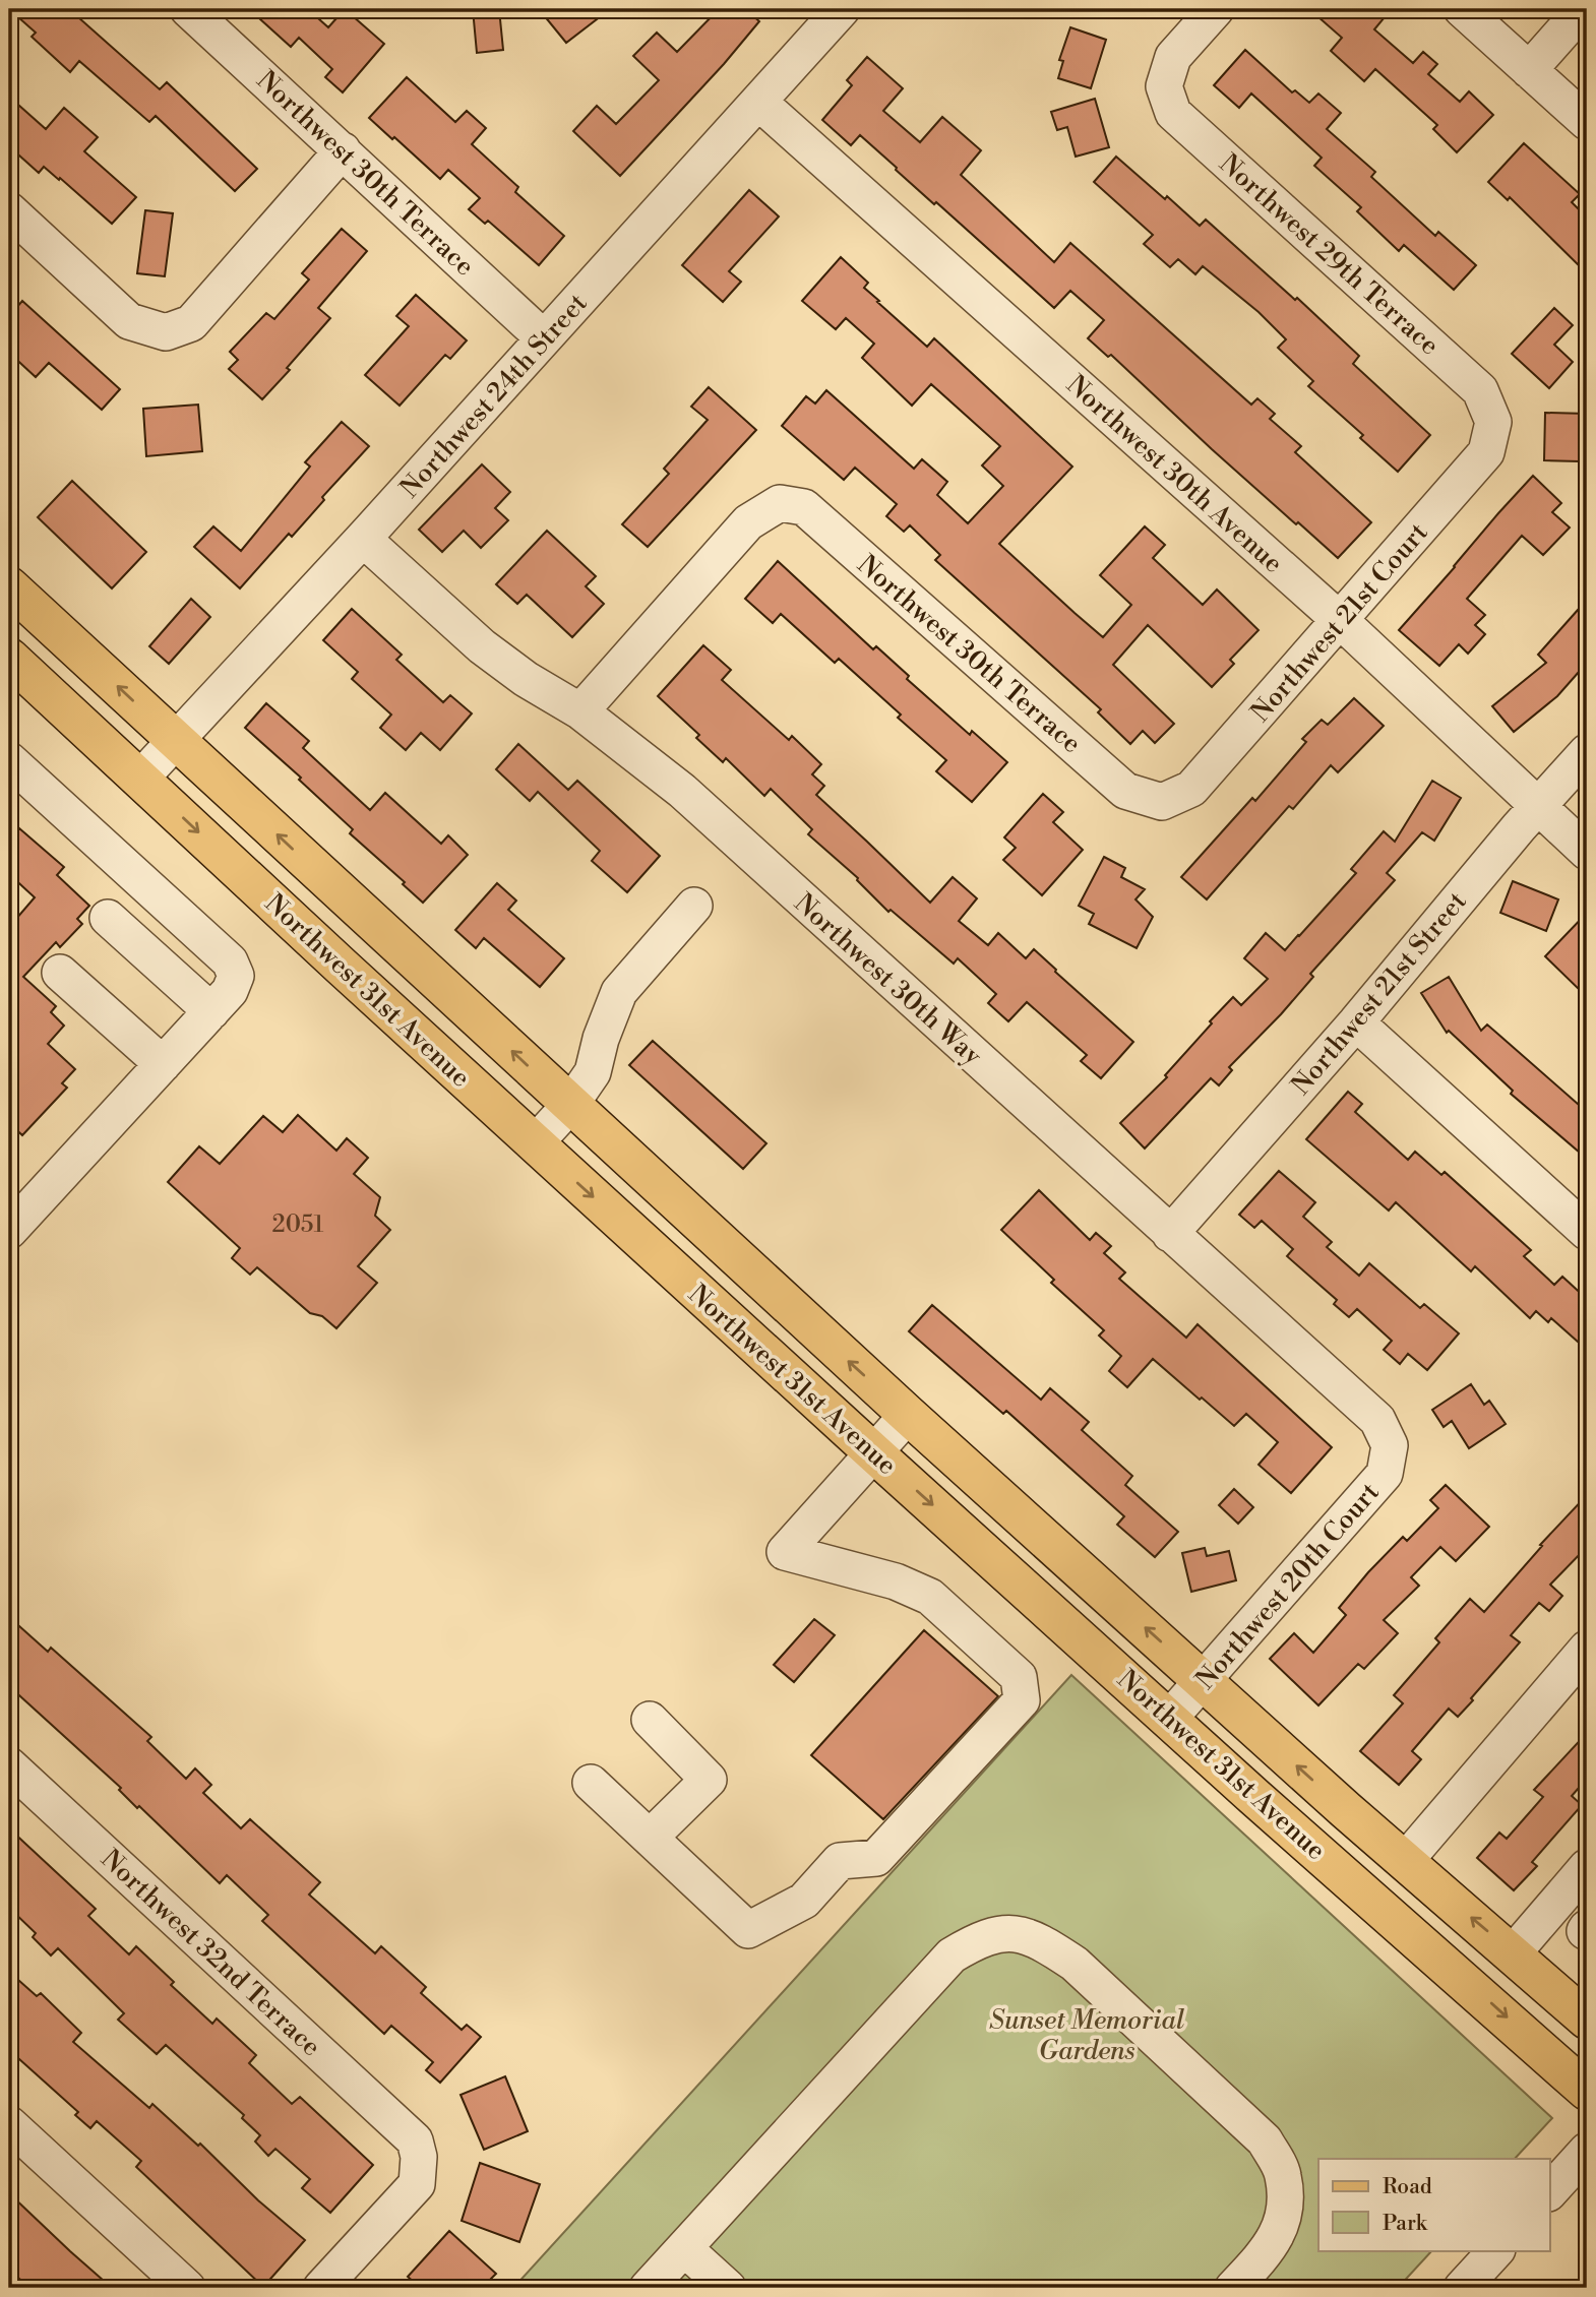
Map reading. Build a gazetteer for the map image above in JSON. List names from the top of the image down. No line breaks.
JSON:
{"streets":{"main road":["Northwest 31st Avenue"],"street":["Northwest 30th Terrace","Northwest 29th Terrace","Northwest 24th Street","Northwest 30th Avenue","Northwest 21st Court","Northwest 30th Way","Northwest 21st Street","Northwest 20th Court","Northwest 32nd Terrace"]},"crossings":[["Northwest 30th Terrace","Northwest 24th Street"],["Northwest 30th Terrace","Northwest 21st Court"],["Northwest 30th Terrace","Northwest 30th Way"],["Northwest 29th Terrace","Northwest 21st Court"],["Northwest 24th Street","Northwest 30th Avenue"],["Northwest 24th Street","Northwest 30th Way"],["Northwest 24th Street","Northwest 31st Avenue"],["Northwest 30th Avenue","Northwest 21st Court"],["Northwest 30th Avenue","Northwest 21st Street"],["Northwest 30th Way","Northwest 21st Street"],["Northwest 30th Way","Northwest 20th Court"],["Northwest 31st Avenue","Northwest 20th Court"]],"parks":["Sunset Memorial Gardens"],"house_numbers":["2051"],"legend":["Road","Park"]}
